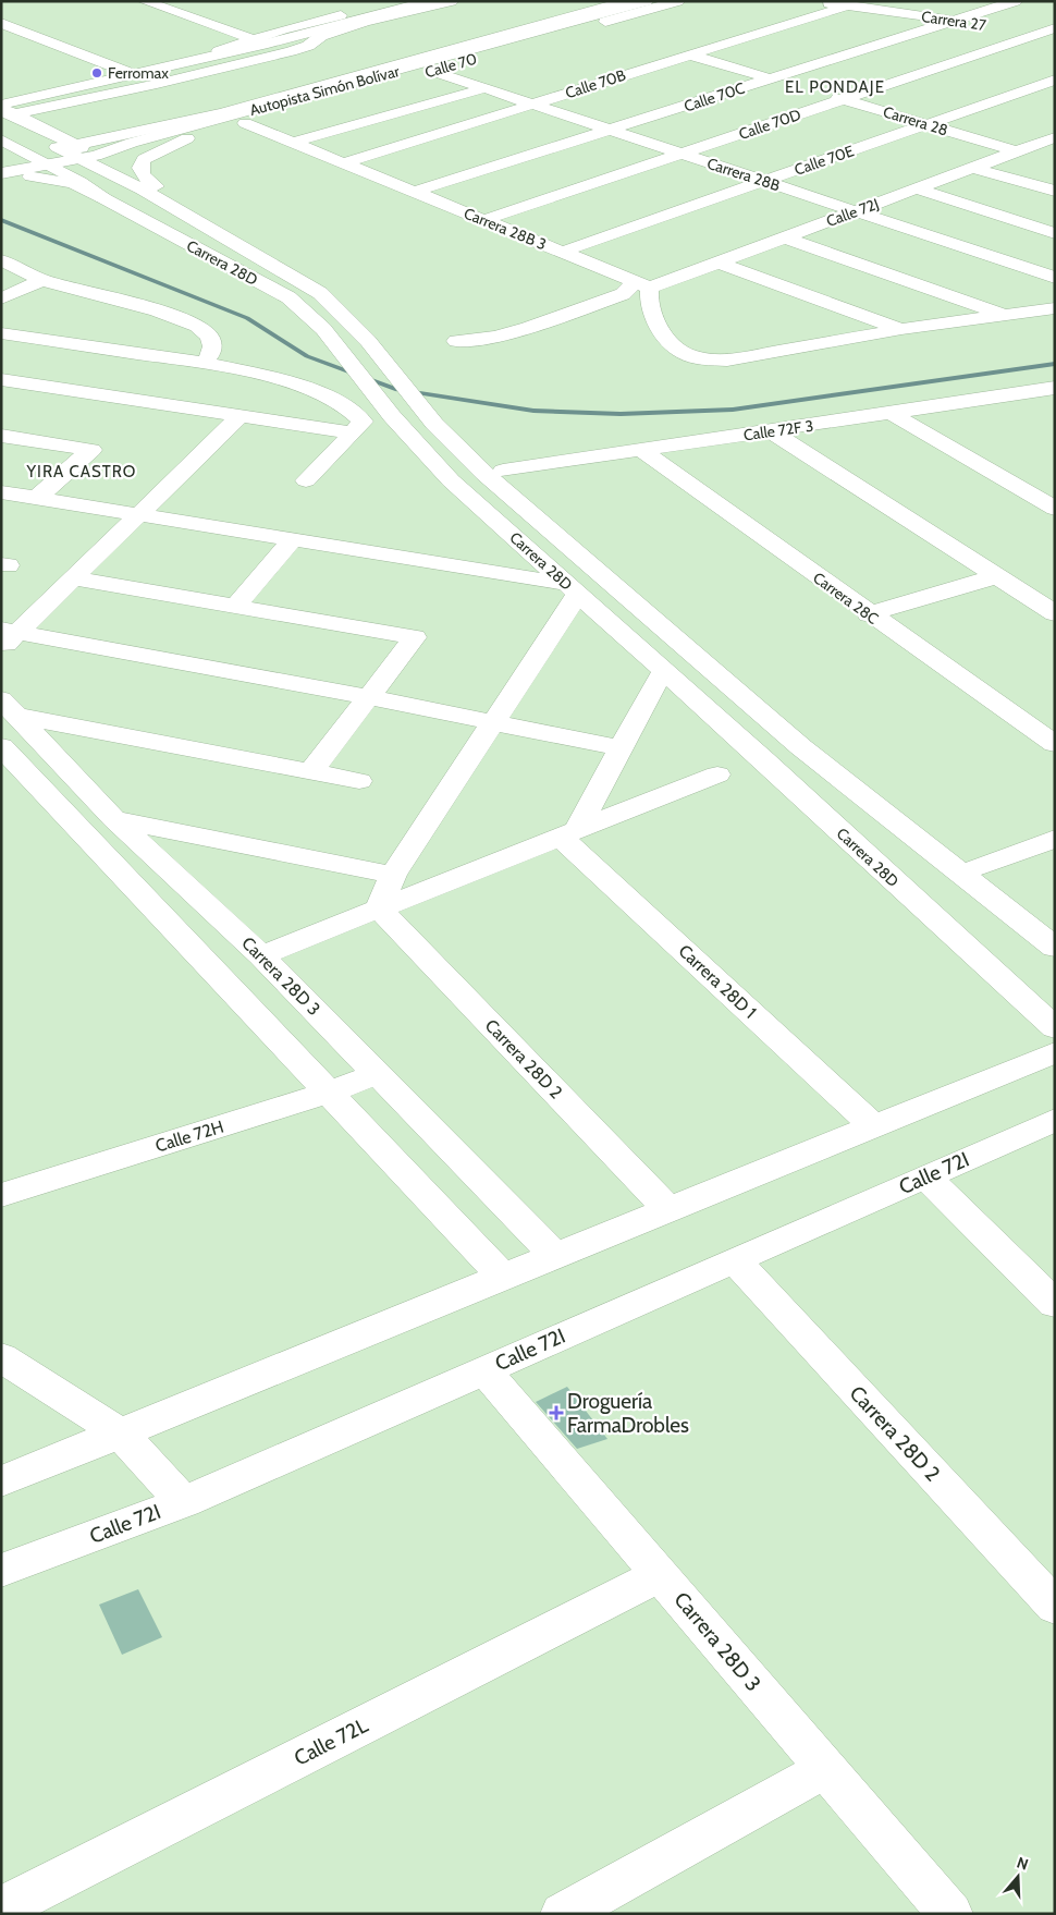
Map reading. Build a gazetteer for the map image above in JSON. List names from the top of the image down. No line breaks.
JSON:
{"streets":{"main road":["Carrera 27","Calle 70","Calle 70B","Autopista Simón Bolívar","Calle 70C","Carrera 28","Calle 70D","Calle 70E","Carrera 28B","Calle 72J","Carrera 28B 3","Carrera 28D","Calle 72F 3","Carrera 28C","Carrera 28D 3","Carrera 28D 1","Carrera 28D 2","Calle 72H","Calle 72I","Calle 72L"]},"crossings":[["Carrera 27","Calle 70B"],["Carrera 27","Calle 70C"],["Carrera 27","Calle 70D"],["Calle 70","Autopista Simón Bolívar"],["Calle 70","Carrera 28B"],["Calle 70","Carrera 28B 3"],["Calle 70","Carrera 28D"],["Calle 70B","Carrera 28"],["Calle 70B","Carrera 28B"],["Calle 70B","Carrera 28B 3"],["Autopista Simón Bolívar","Carrera 28D"],["Calle 70C","Carrera 28"],["Calle 70C","Carrera 28B"],["Calle 70C","Carrera 28B 3"],["Carrera 28","Calle 70D"],["Carrera 28","Calle 70E"],["Carrera 28","Calle 72J"],["Calle 70D","Carrera 28B"],["Calle 70D","Carrera 28B 3"],["Calle 70E","Carrera 28B"],["Calle 70E","Carrera 28B 3"],["Carrera 28B","Calle 72J"],["Calle 72J","Carrera 28B 3"],["Carrera 28D","Calle 72F 3"],["Calle 72F 3","Carrera 28C"],["Carrera 28D 3","Calle 72H"],["Carrera 28D 3","Calle 72I"],["Carrera 28D 3","Calle 72L"],["Carrera 28D 2","Calle 72I"]],"districts":["EL PONDAJE","YIRA CASTRO"],"places":{"other":["Ferromax"],"health":["Droguería FarmaDrobles"]},"north":"top"}
